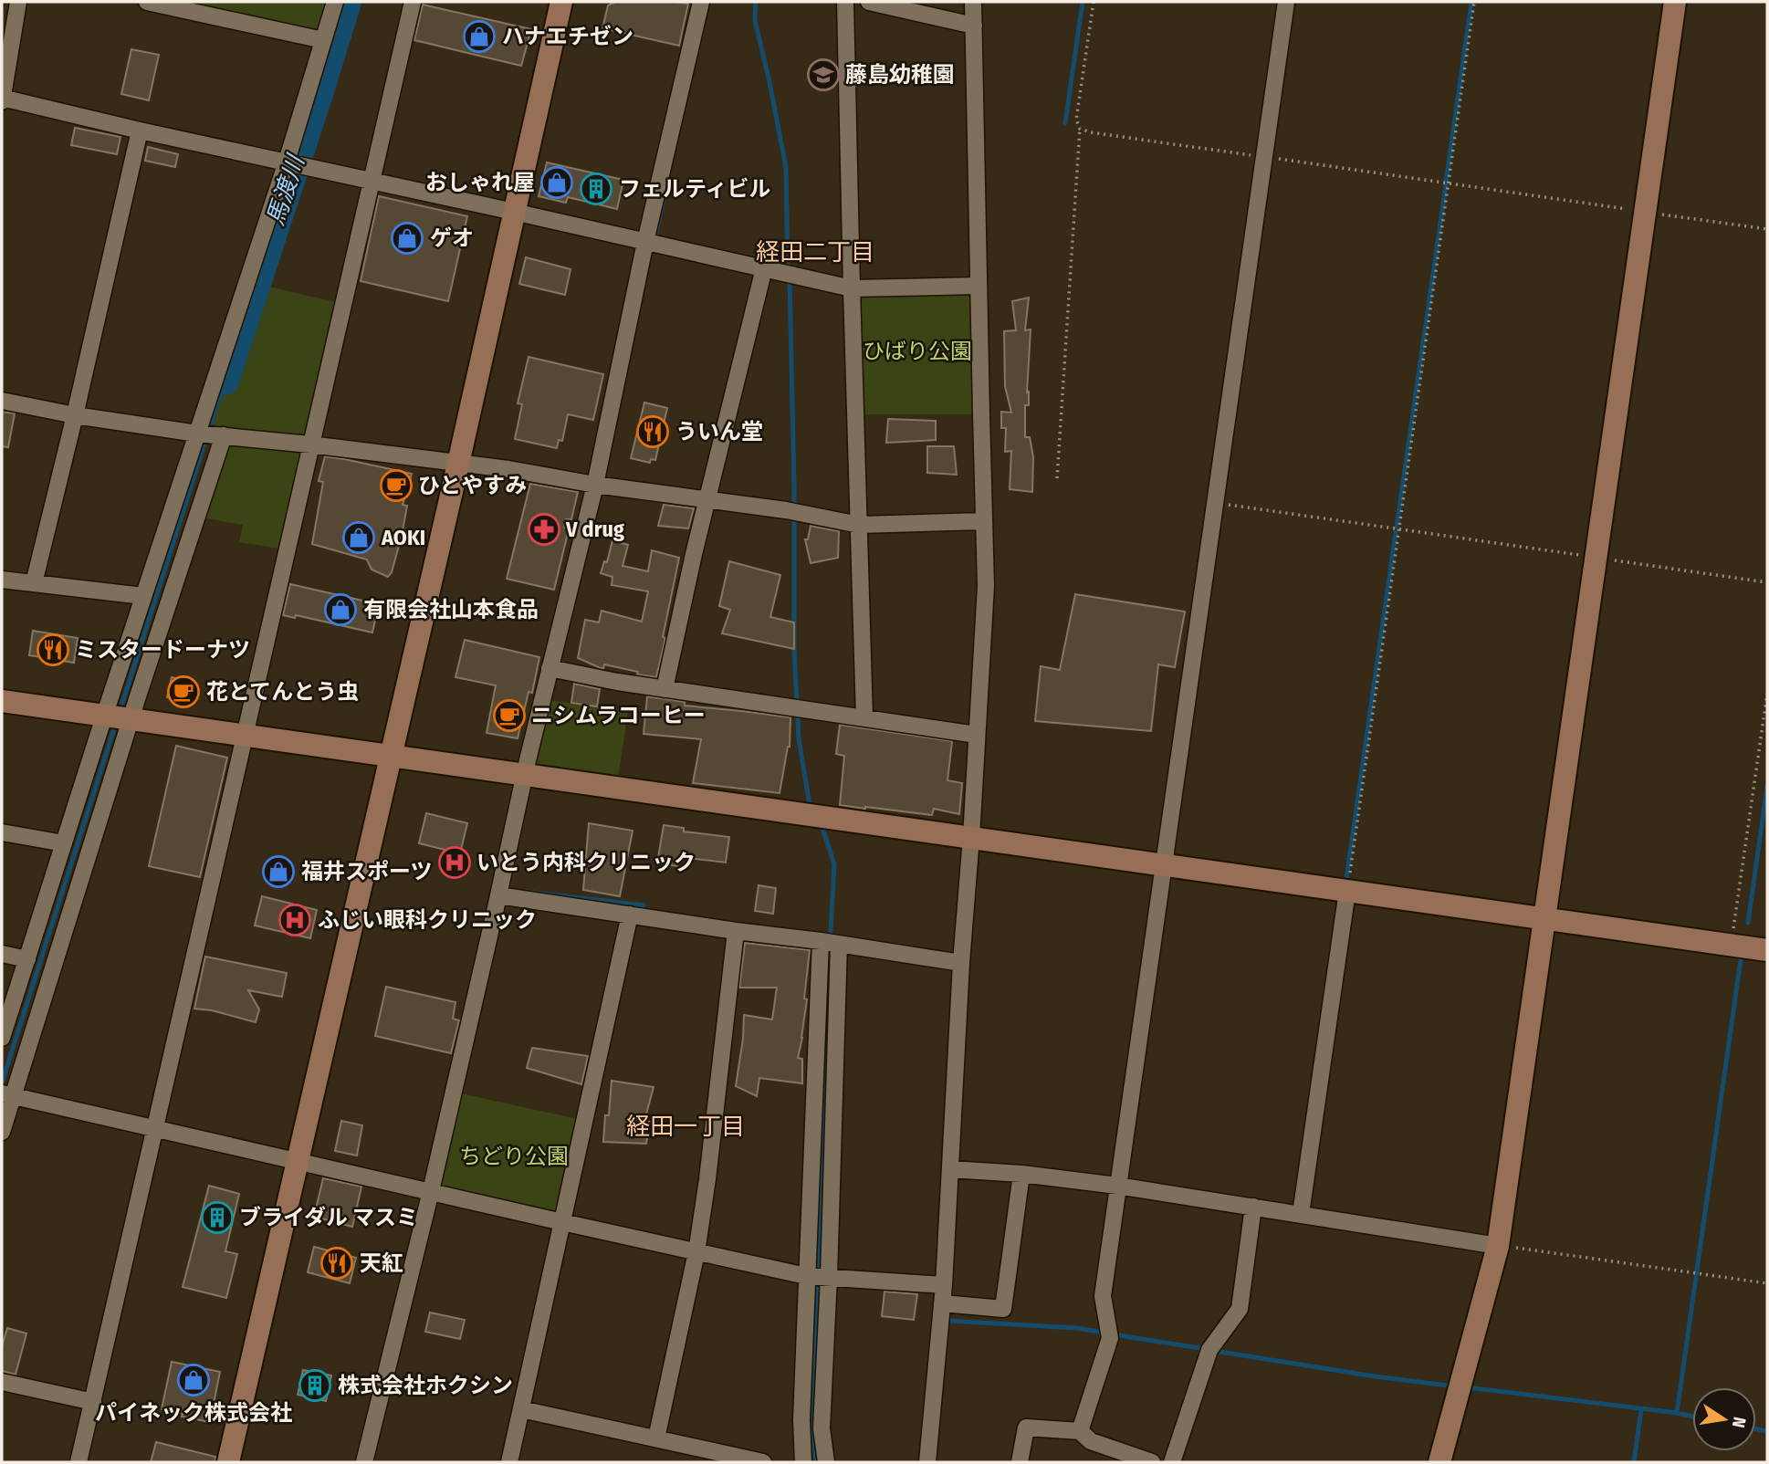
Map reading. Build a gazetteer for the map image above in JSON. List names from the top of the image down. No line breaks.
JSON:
{"districts":["経田二丁目","経田一丁目"],"water":["馬渡川"],"parks":["ひばり公園","ちどり公園"],"places":{"shop":["ハナエチゼン","おしゃれ屋","ゲオ","AOKI","有限会社山本食品","福井スポーツ","パイネック株式会社"],"school or university":["藤島幼稚園"],"building":["フェルティビル","ブライダル マスミ","株式会社ホクシン"],"restaurant":["ういん堂","ミスタードーナツ","天紅"],"cafe":["ひとやすみ","花とてんとう虫","ニシムラコーヒー"],"pharmacy":["V drug"],"hospital":["いとう内科クリニック","ふじい眼科クリニック"]},"north":"right"}
